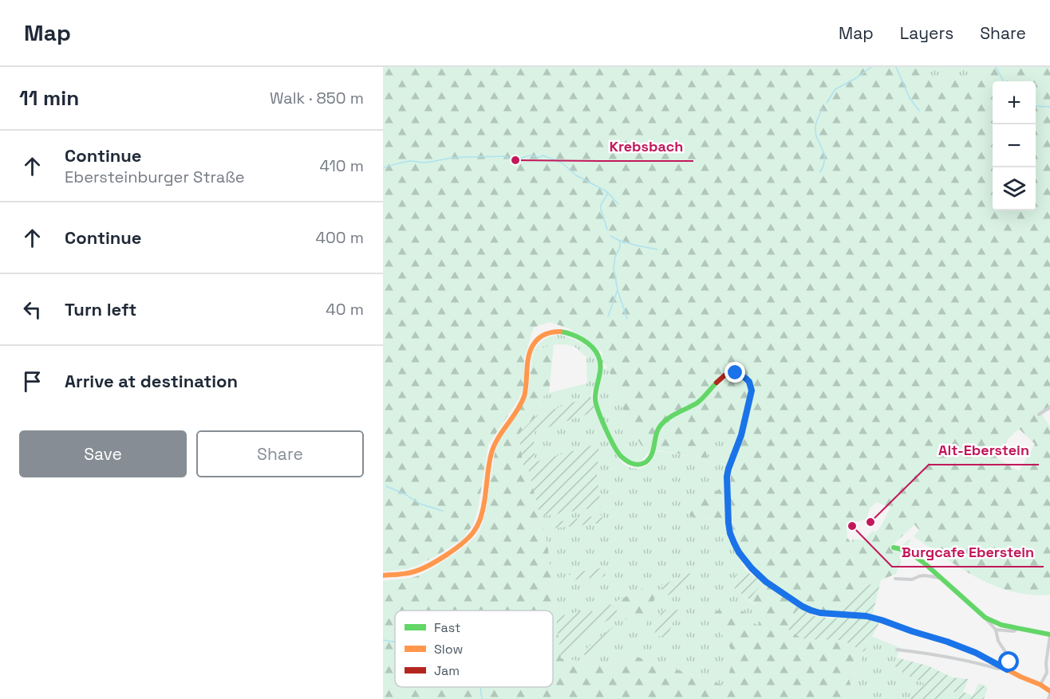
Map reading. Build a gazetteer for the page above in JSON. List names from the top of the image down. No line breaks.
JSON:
{"places":["Krebsbach","Alt-Eberstein","Burgcafe Eberstein"],"legend":["Fast","Slow","Jam"],"page":{"header":"Map","nav":["Map","Layers","Share"],"heading":["11 min","Walk · 850 m"],"map_buttons":["+","−"],"list":[["Continue","Ebersteinburger Straße","410 m"],["Continue","400 m"],["Turn left","40 m"],"Arrive at destination"],"buttons":["Save","Share"]}}
